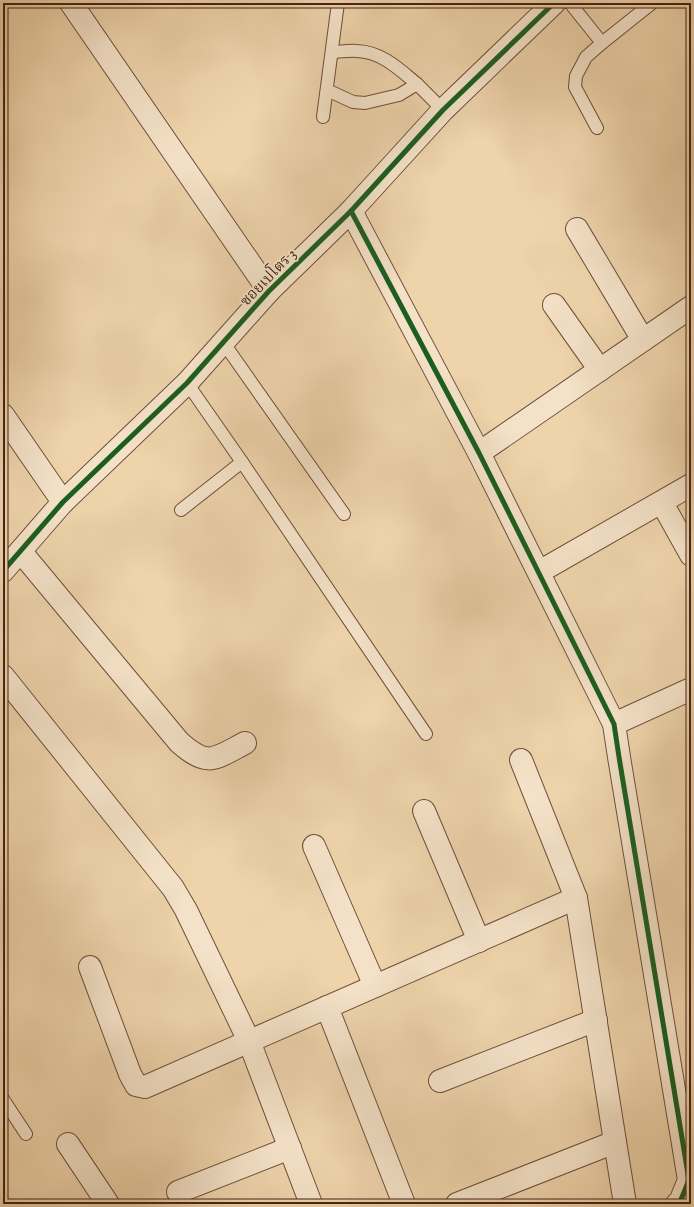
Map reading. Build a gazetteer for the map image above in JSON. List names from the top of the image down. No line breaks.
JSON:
{"streets":{"street":["ซอยเปโตร 3"]}}
